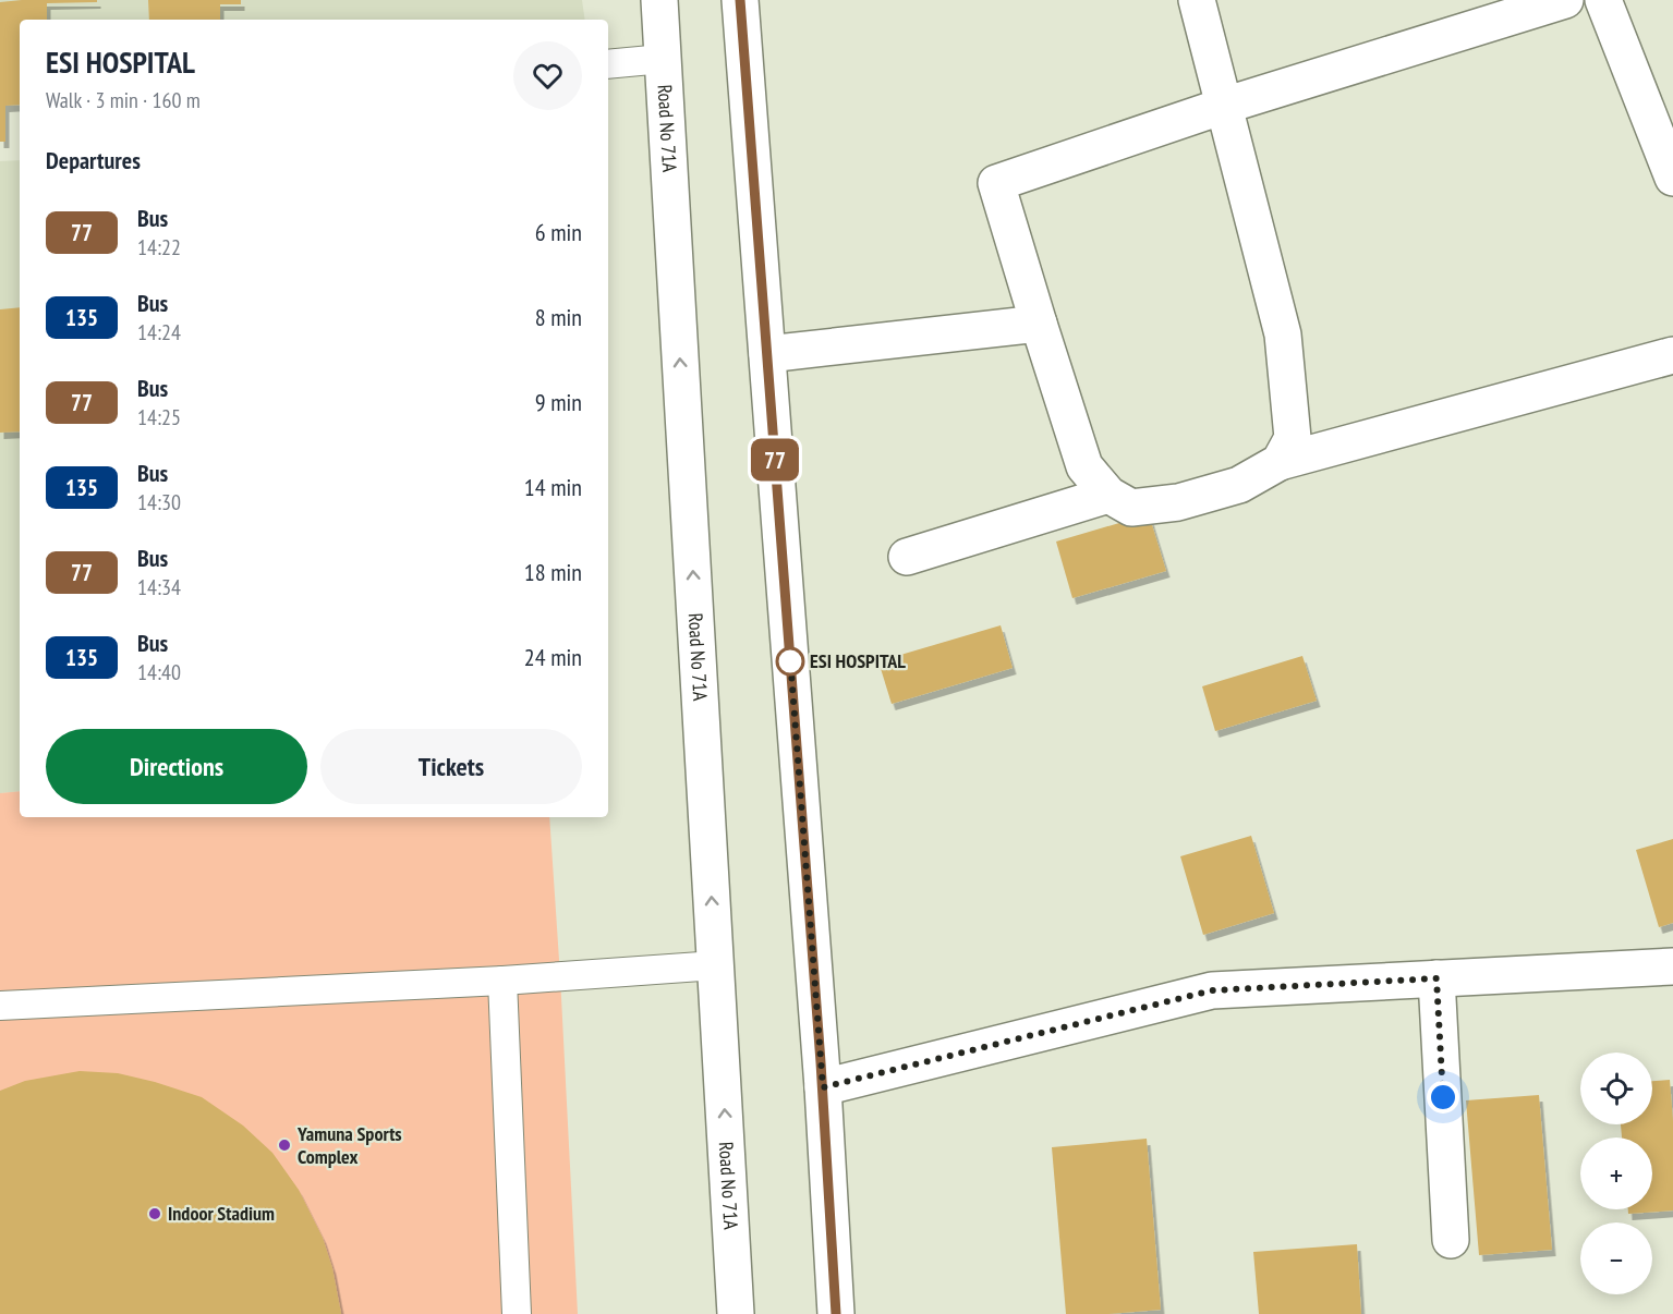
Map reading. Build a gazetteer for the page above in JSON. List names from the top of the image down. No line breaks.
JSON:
{"streets":{"street":["Road No 71A"]},"places":["ESI HOSPITAL","Yamuna Sports Complex","Indoor Stadium"],"lines":["bus line 77"],"page":{"on_map":"77","heading":[["ESI HOSPITAL","Walk · 3 min · 160 m"],"Departures"],"list":[{"mark":"77","name":"Bus","note":"14:22","value":"6 min"},{"mark":"135","name":"Bus","note":"14:24","value":"8 min"},{"mark":"77","name":"Bus","note":"14:25","value":"9 min"},{"mark":"135","name":"Bus","note":"14:30","value":"14 min"},{"mark":"77","name":"Bus","note":"14:34","value":"18 min"},{"mark":"135","name":"Bus","note":"14:40","value":"24 min"}],"buttons":["Directions","Tickets"],"map_buttons":["+","−"]}}
